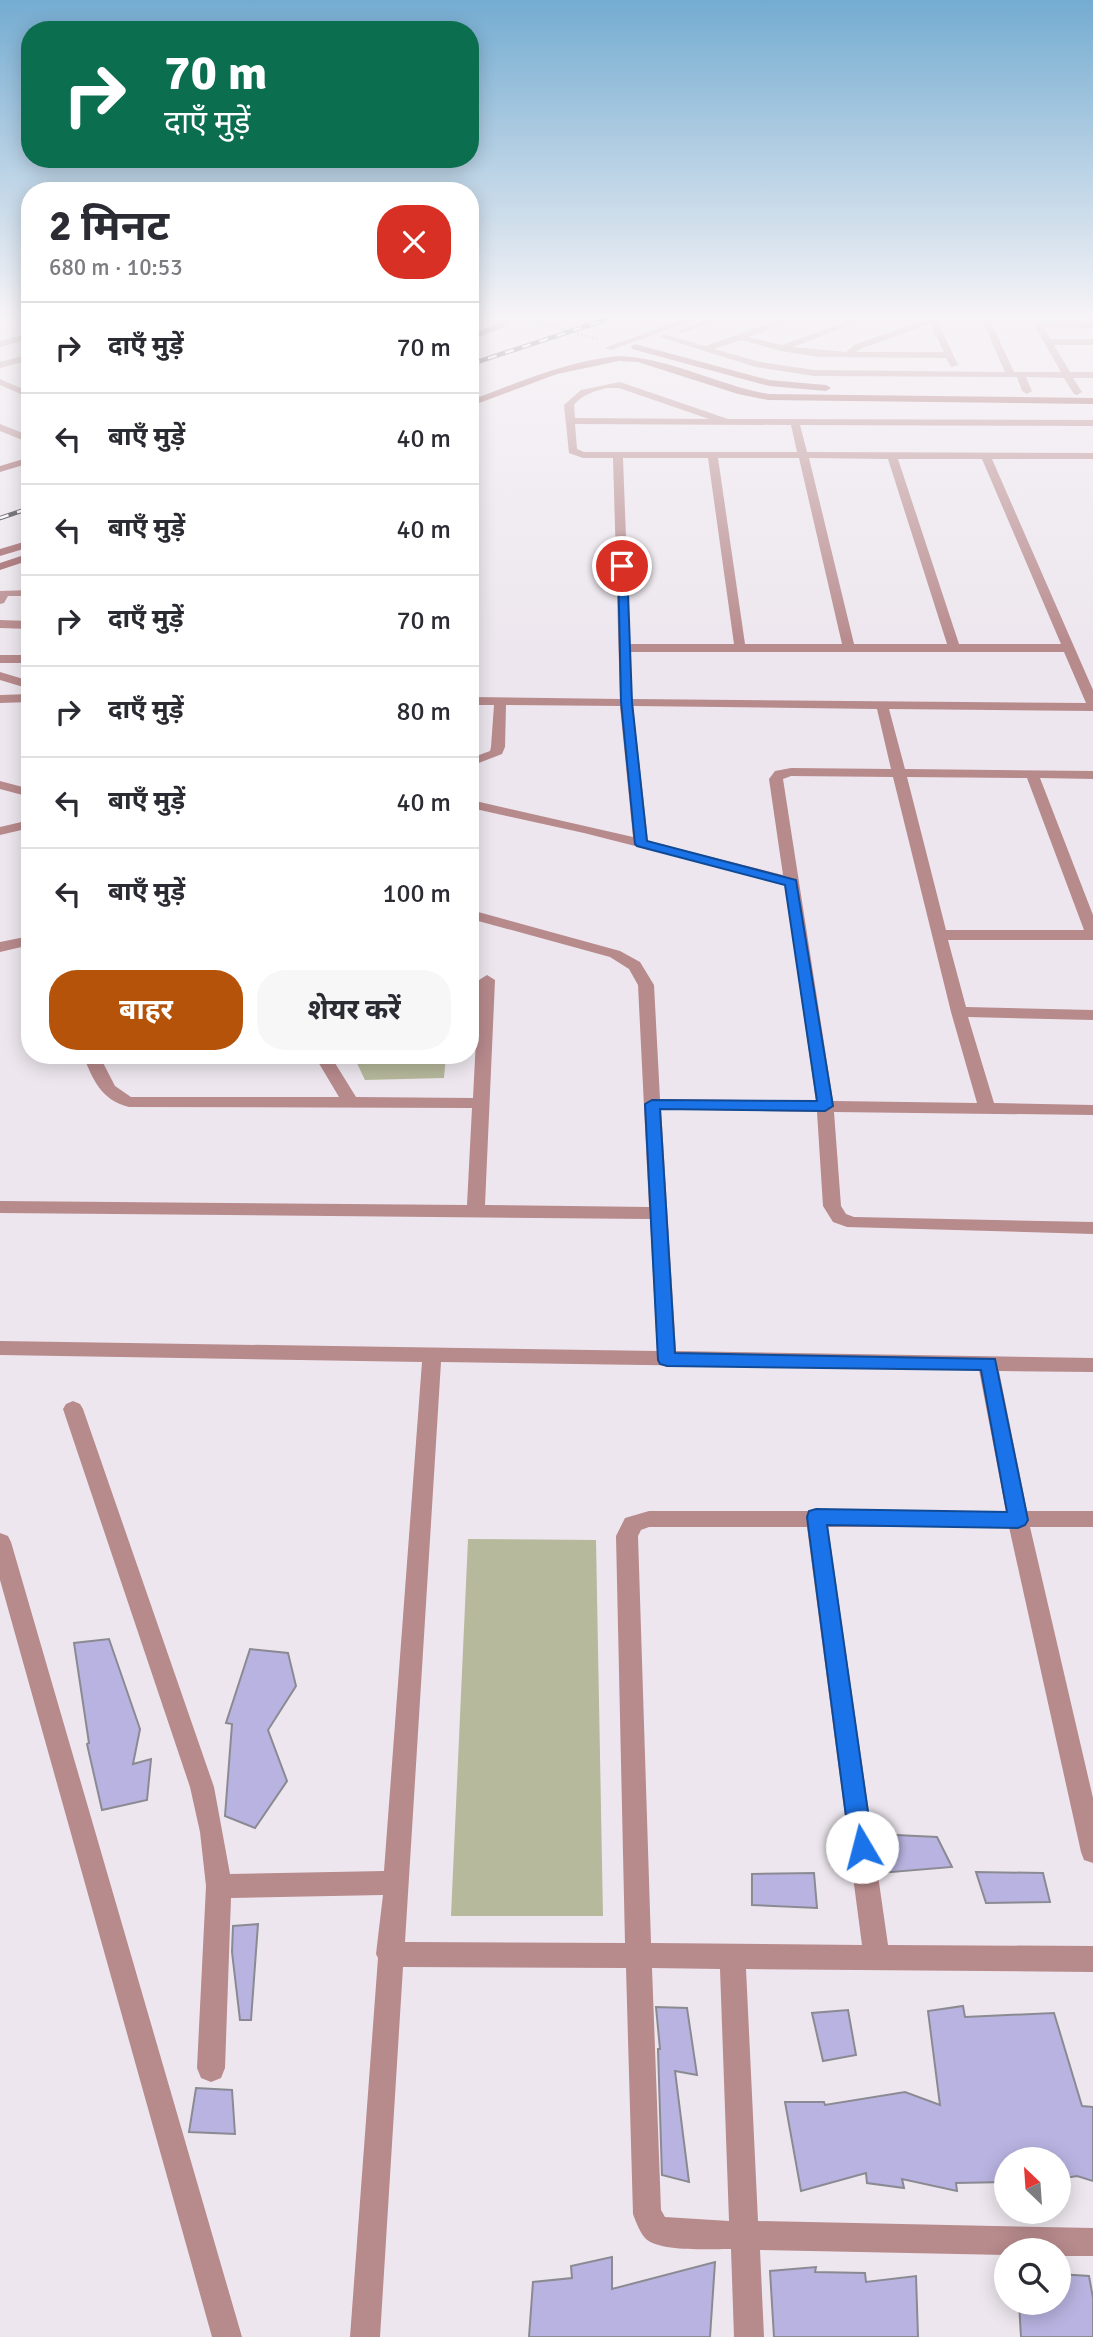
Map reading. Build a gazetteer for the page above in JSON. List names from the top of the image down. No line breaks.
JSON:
{"north":"top left","page":{"turn":["70 m","दाएँ मुड़ें"],"heading":["2 मिनट","680 m · 10:53"],"list":[{"name":"दाएँ मुड़ें","value":"70 m"},{"name":"बाएँ मुड़ें","value":"40 m"},{"name":"बाएँ मुड़ें","value":"40 m"},{"name":"दाएँ मुड़ें","value":"70 m"},{"name":"दाएँ मुड़ें","value":"80 m"},{"name":"बाएँ मुड़ें","value":"40 m"},{"name":"बाएँ मुड़ें","value":"100 m"}],"buttons":["बाहर","शेयर करें"]}}
